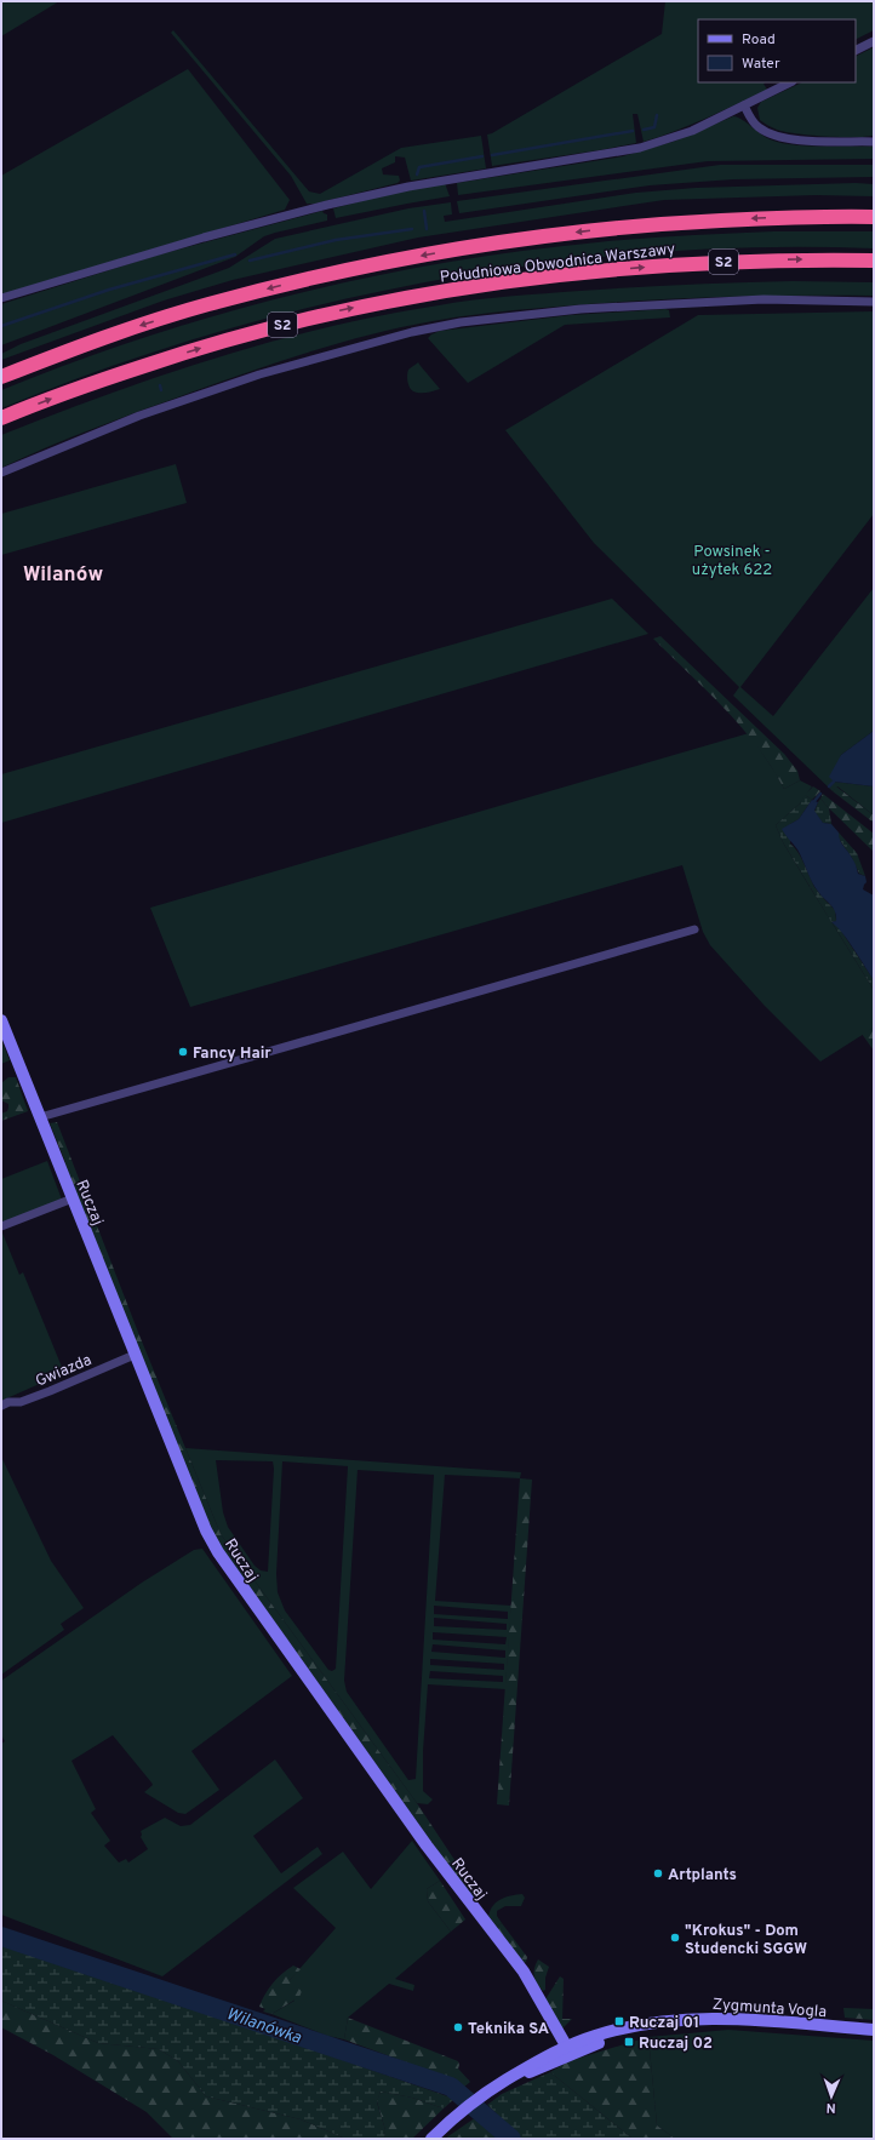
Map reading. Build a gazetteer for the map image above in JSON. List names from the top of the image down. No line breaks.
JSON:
{"streets":{"highway":["Południowa Obwodnica Warszawy","S2"],"street":["Ruczaj","Gwiazda","Zygmunta Vogla"]},"crossings":[["Ruczaj","Gwiazda"],["Ruczaj","Zygmunta Vogla"]],"districts":["Wilanów"],"water":["Wilanówka"],"parks":["Powsinek - użytek 622"],"places":{"other":["Fancy Hair","Artplants","\"Krokus\" - Dom Studencki SGGW","Teknika SA"],"transit":["Ruczaj 01","Ruczaj 02"]},"legend":["Road","Water"],"north":"bottom"}
